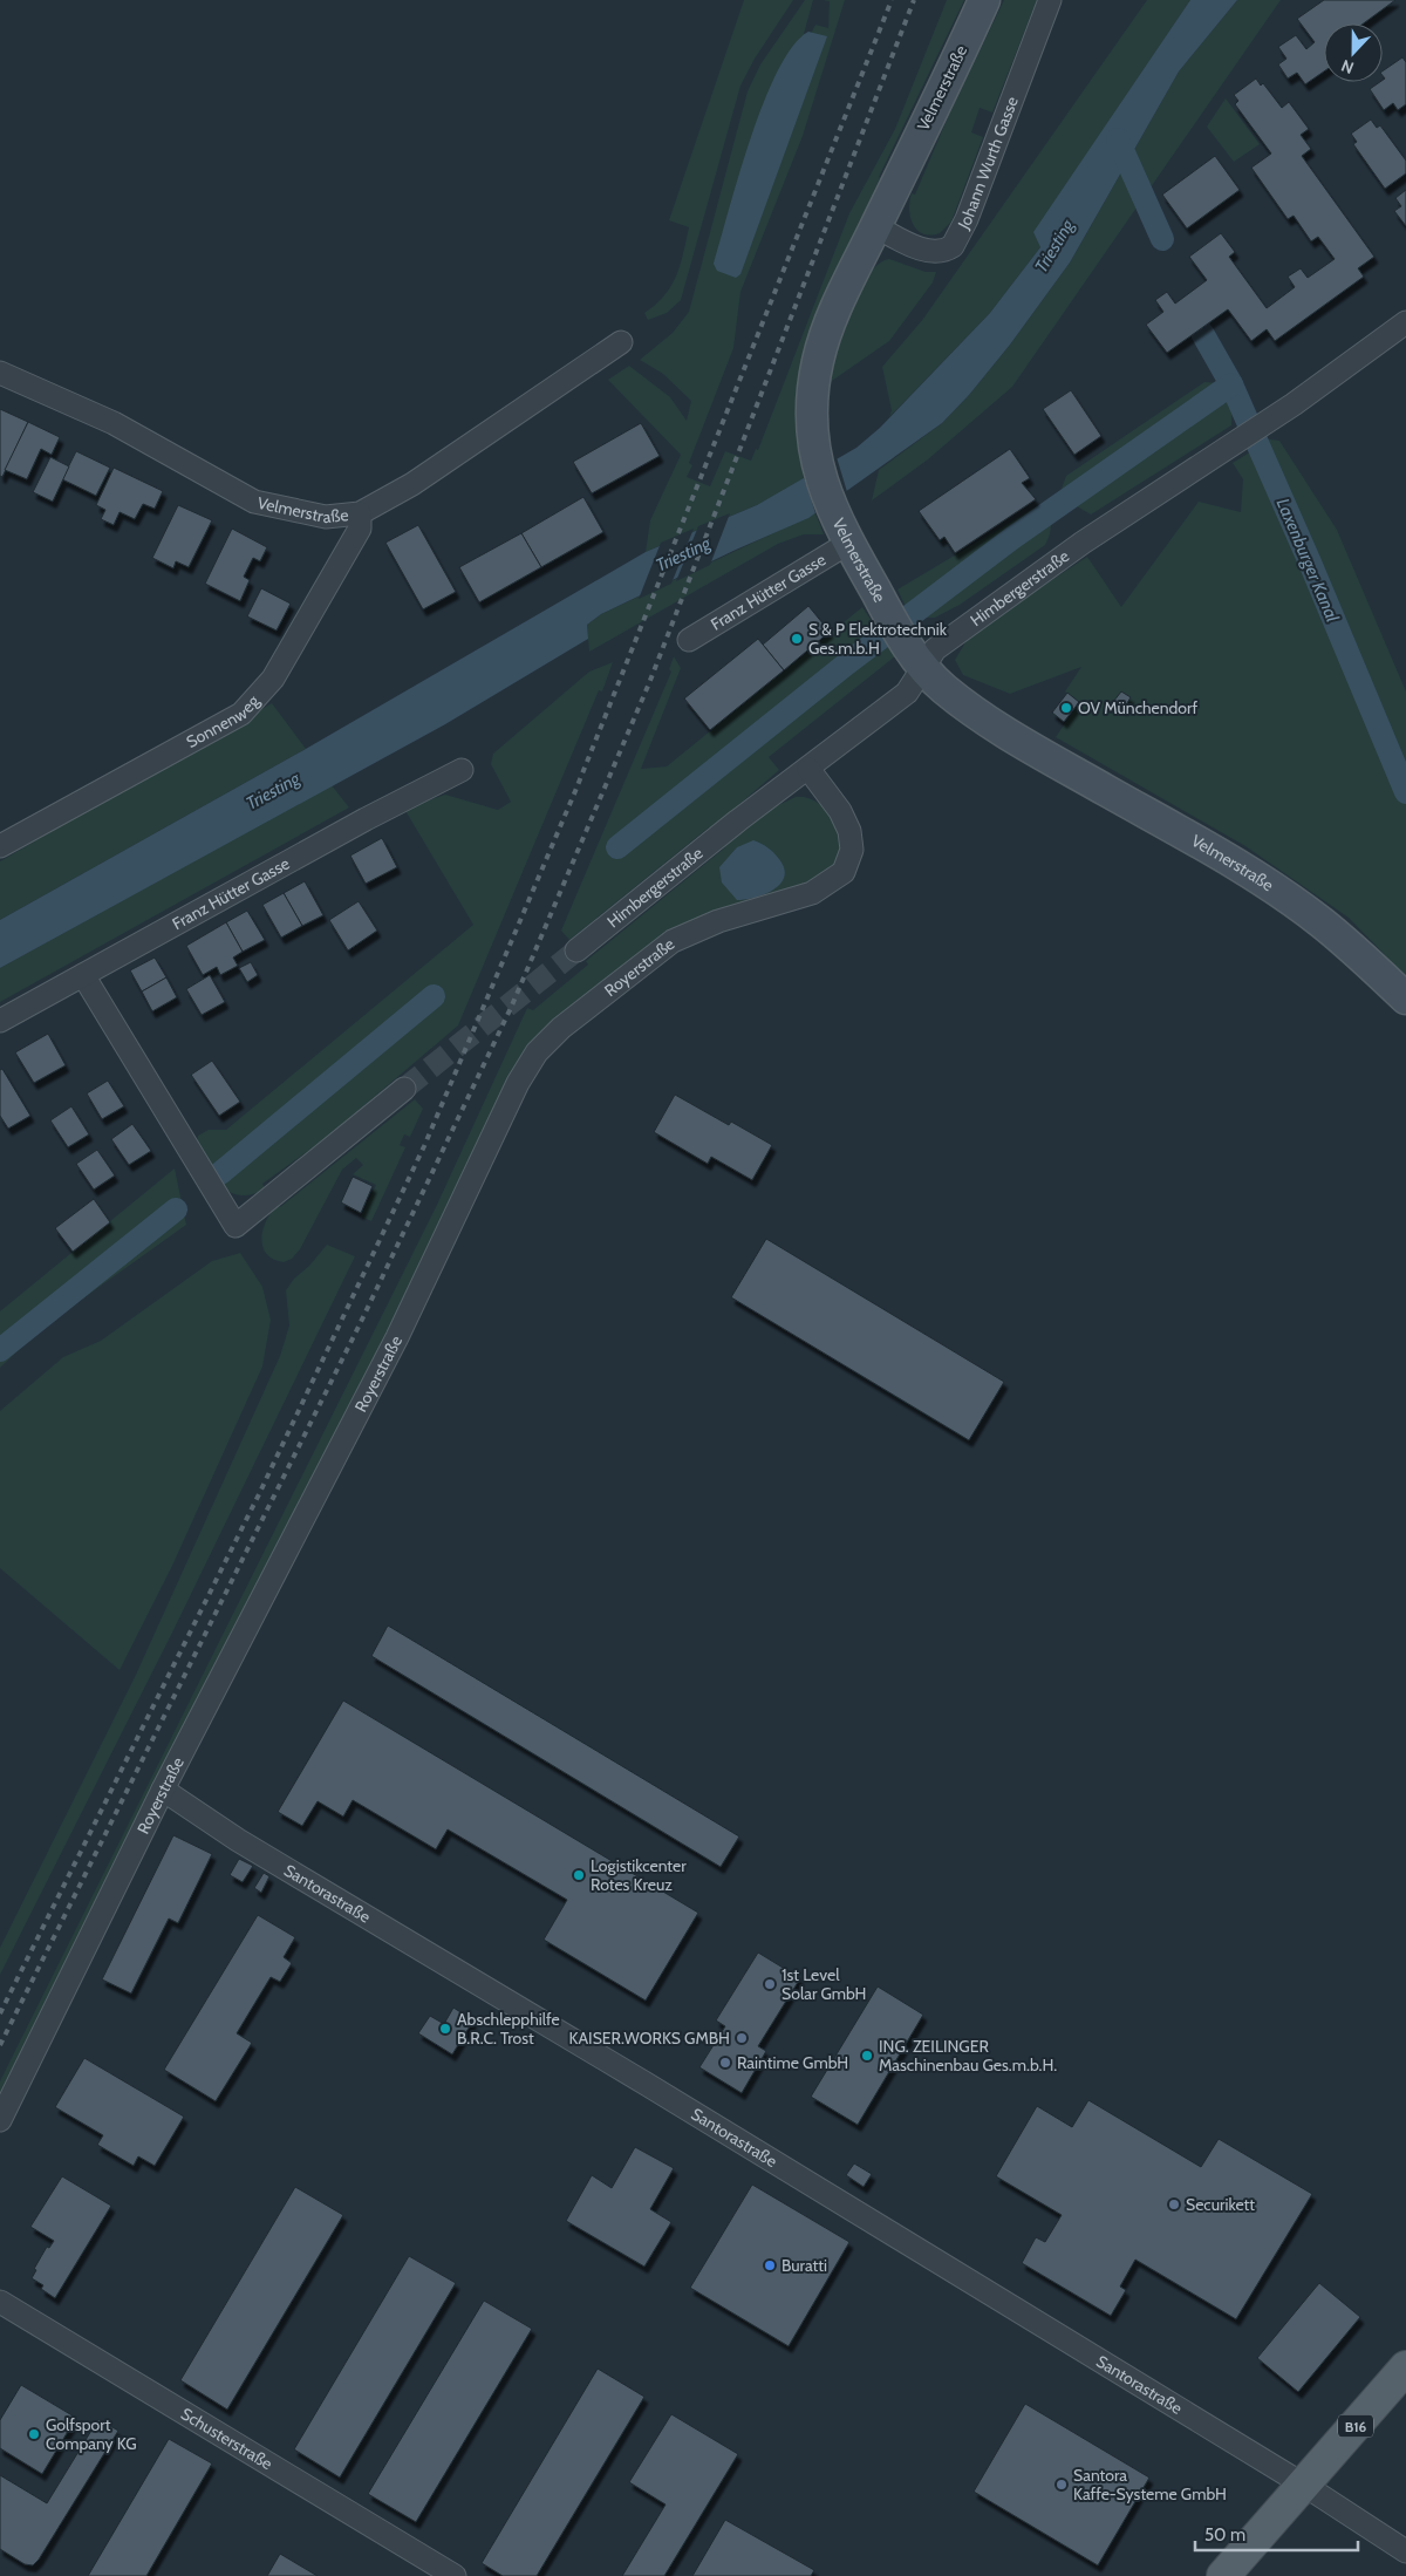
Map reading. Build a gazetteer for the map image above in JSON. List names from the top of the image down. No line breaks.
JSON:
{"streets":{"main road":["B16"],"street":["Velmerstraße","Johann Wurth Gasse","Himbergerstraße","Franz Hütter Gasse","Sonnenweg","Royerstraße","Santorastraße","Schusterstraße"]},"crossings":[["Velmerstraße","Johann Wurth Gasse"],["Velmerstraße","Himbergerstraße"],["Velmerstraße","Franz Hütter Gasse"],["Velmerstraße","Sonnenweg"],["Himbergerstraße","Royerstraße"],["Royerstraße","Santorastraße"],["Santorastraße","B16"]],"water":["Triesting","Laxenburger Kanal"],"places":["S & P Elektrotechnik Ges.m.b.H","OV Münchendorf","Logistikcenter Rotes Kreuz","1st Level Solar GmbH","Abschlepphilfe B.R.C. Trost","KAISER.WORKS GMBH","ING. ZEILINGER Maschinenbau Ges.m.b.H.","Raintime GmbH","Securikett","Buratti","Golfsport Company KG","Santora Kaffe-Systeme GmbH"],"scale_bar":"50 m","north":"bottom"}
